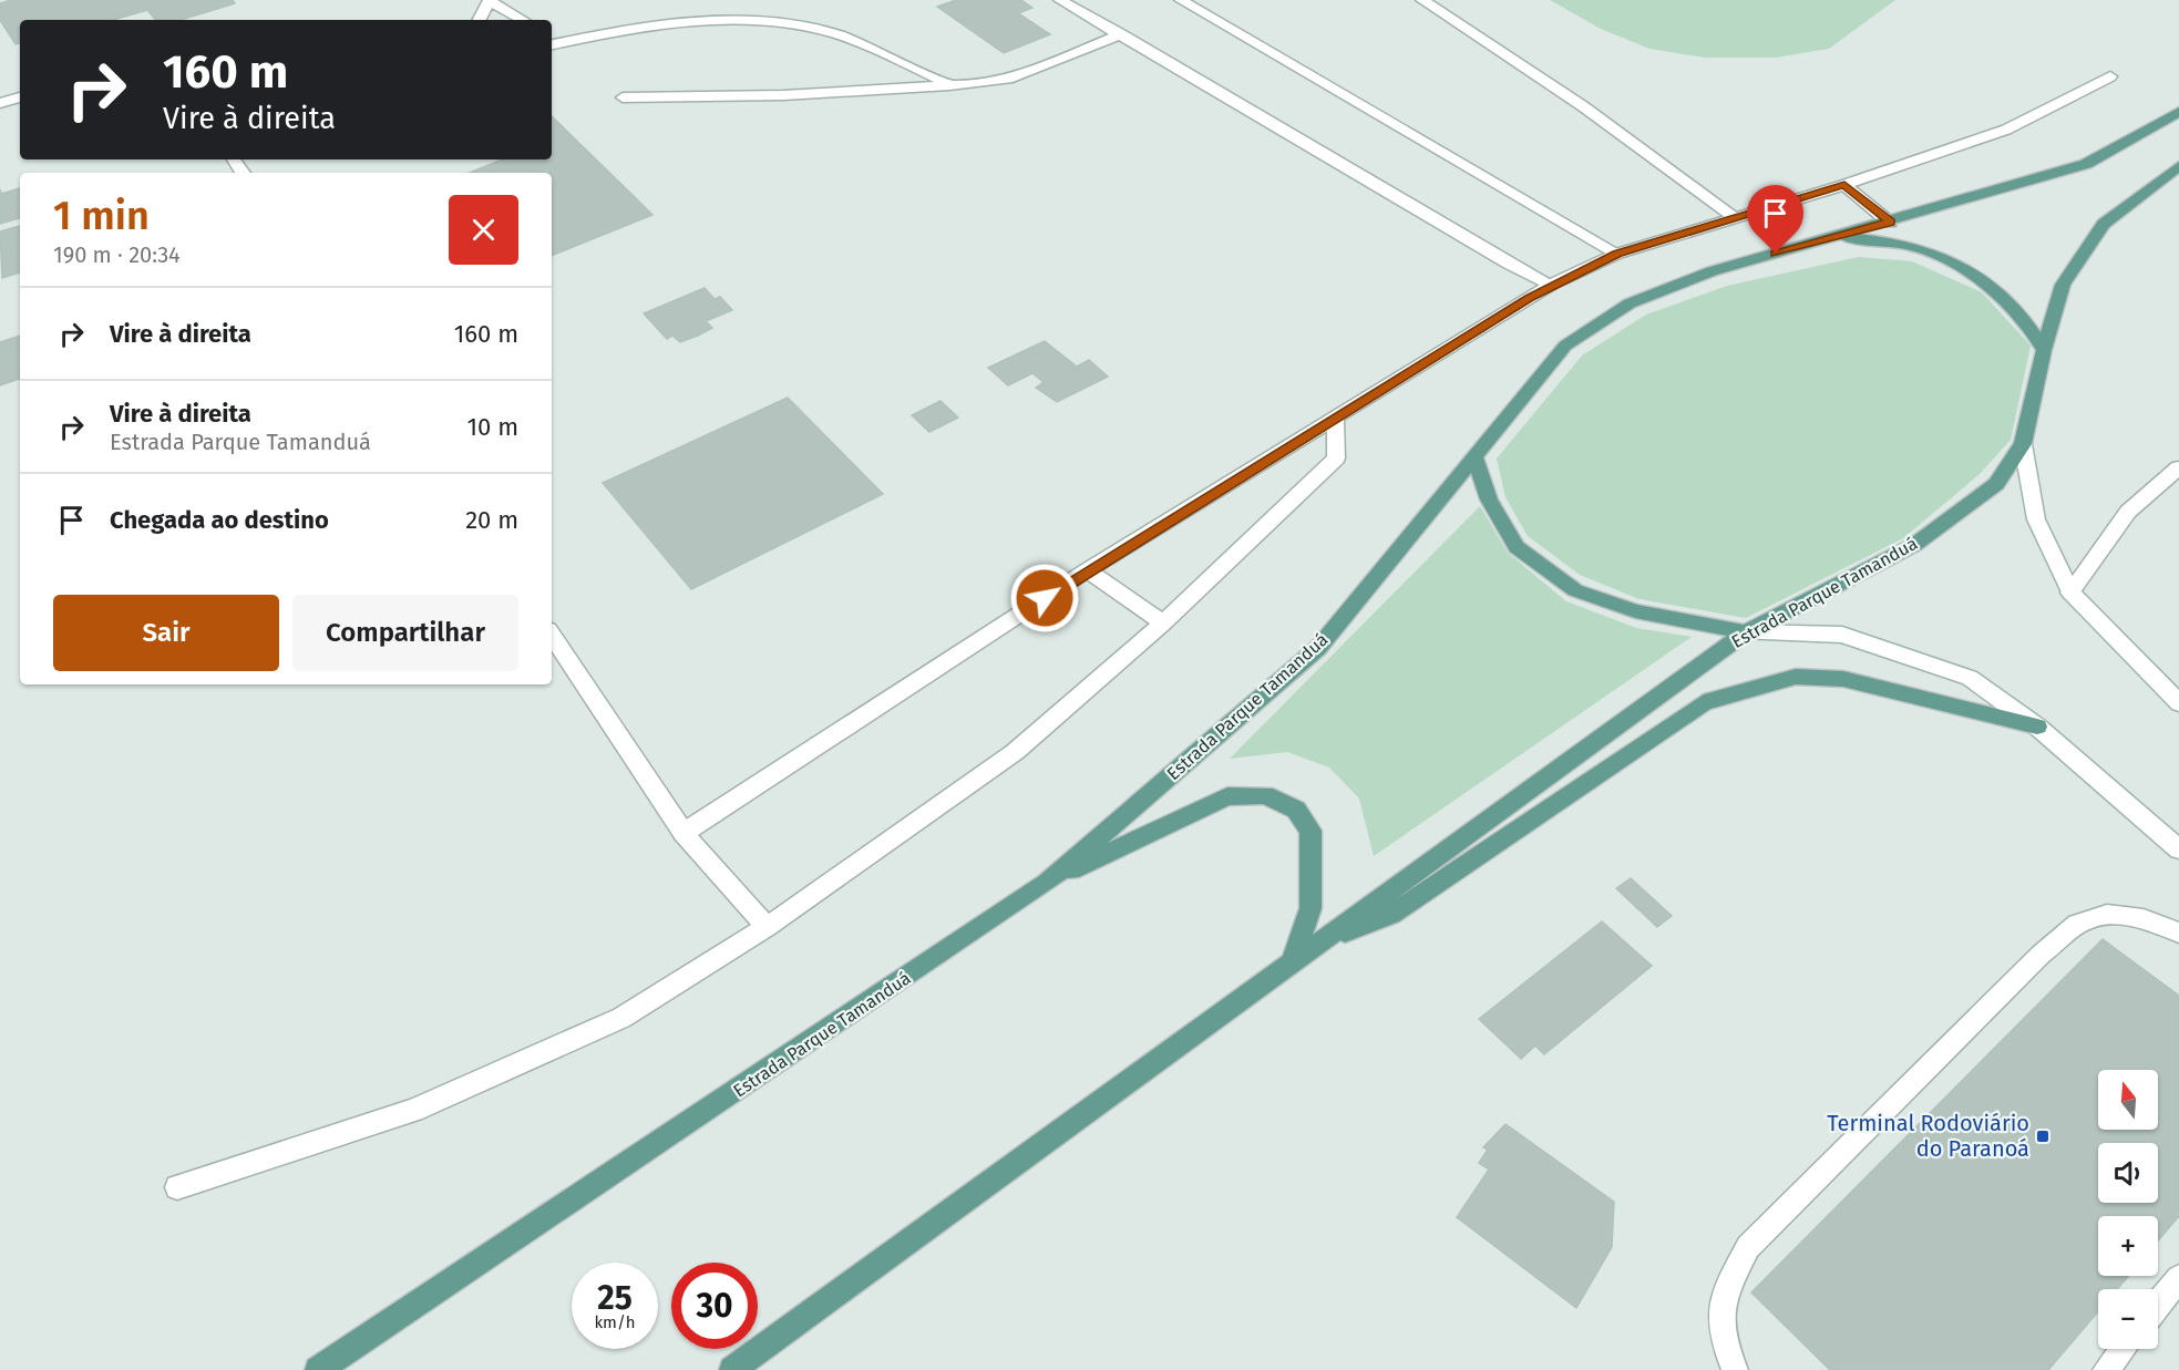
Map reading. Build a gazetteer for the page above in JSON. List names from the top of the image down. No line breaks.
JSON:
{"streets":{"main road":["Estrada Parque Tamanduá"]},"places":{"transit":["Terminal Rodoviário do Paranoá"]},"north":"top","page":{"turn":["160 m","Vire à direita"],"heading":["1 min","190 m · 20:34"],"list":[{"name":"Vire à direita","value":"160 m"},{"name":"Vire à direita","note":"Estrada Parque Tamanduá","value":"10 m"},{"name":"Chegada ao destino","value":"20 m"}],"buttons":["Sair","Compartilhar"],"map_buttons":["+","−"],"speed":"25 km/h","limit":"30"}}
